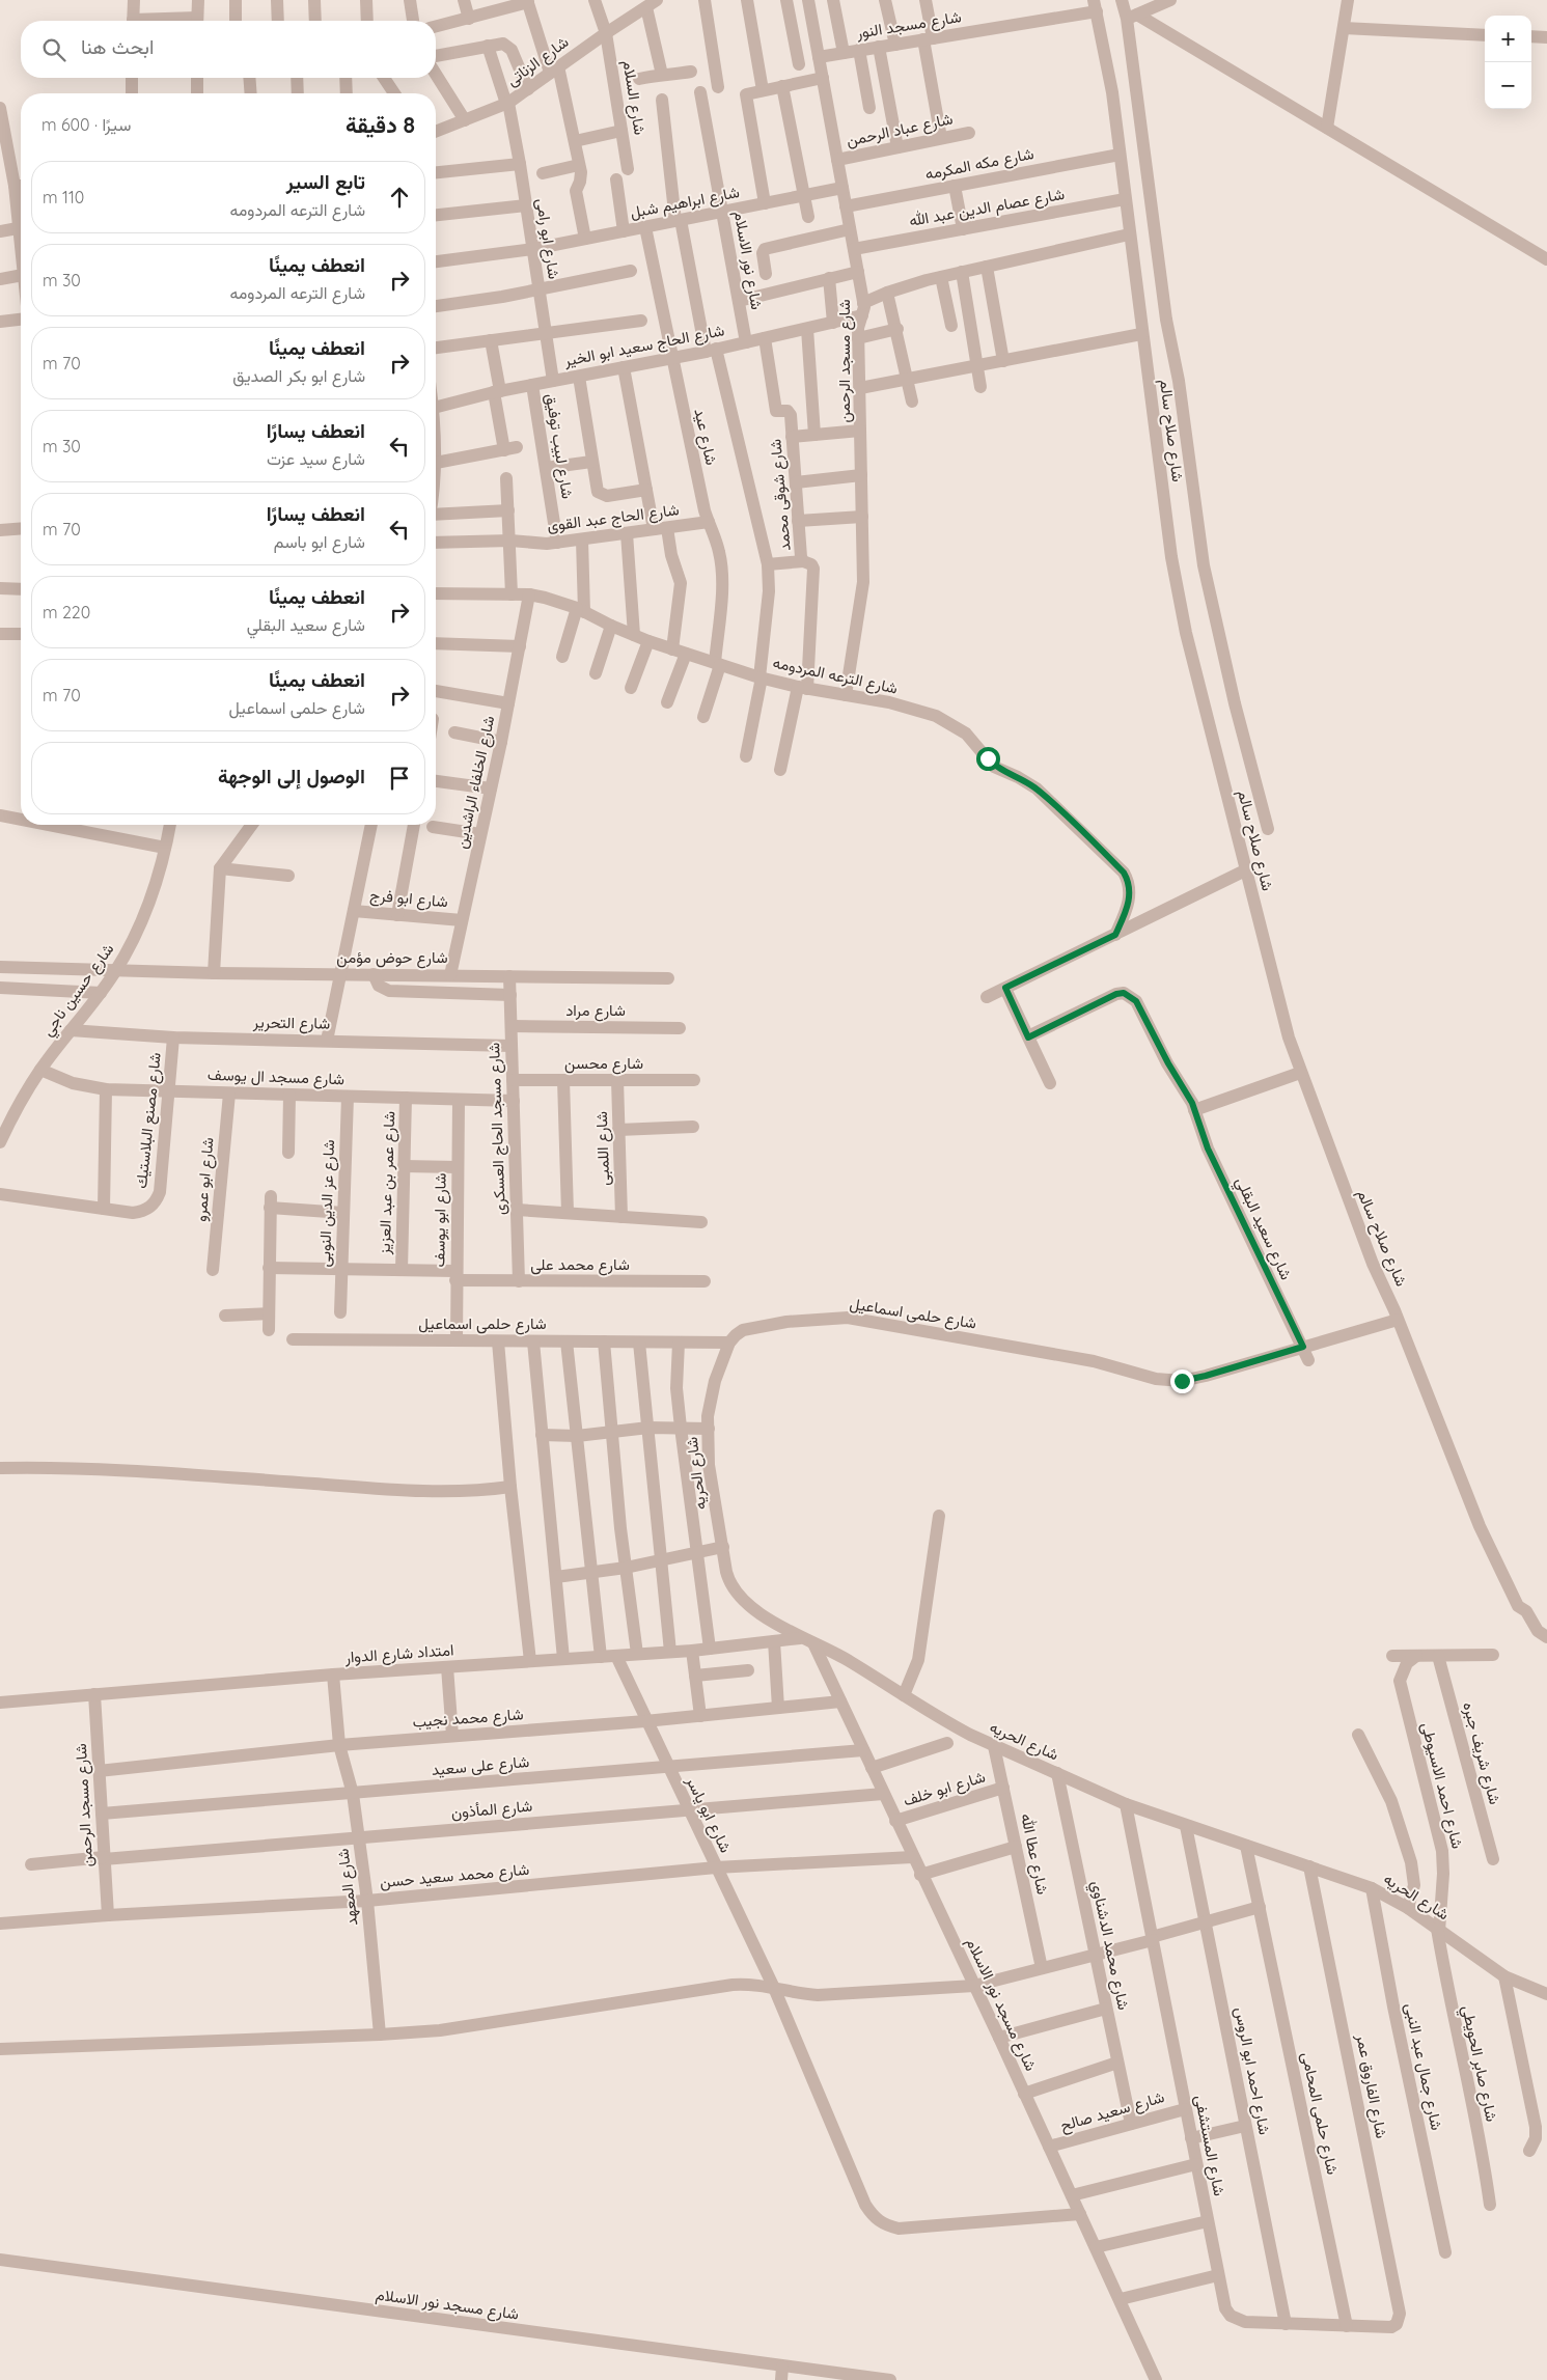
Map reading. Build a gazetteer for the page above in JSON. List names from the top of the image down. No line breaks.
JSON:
{"streets":{"street":["شارع مسجد النور","شارع الزناتى","شارع السلام","شارع عباد الرحمن","شارع مكه المكرمه","شارع ابراهيم شبل","شارع عصام الدين عبد الله","شارع ابو رامى","شارع نور الاسلام","شارع الحاج سعيد ابو الخير","شارع مسجد الرحمن","شارع صلاح سالم","شارع عيد","شارع لبيب توفيق","شارع شوقى محمد","شارع الحاج عبد القوى","شارع الترعه المردومه","شارع الخلفاء الراشدين","شارع ابو فرج","شارع حوض مؤمن","شارع حسين ناجي","شارع مراد","شارع التحرير","شارع محسن","شارع مسجد ال يوسف","شارع مصنع البلاستيك","شارع مسجد الحاج العسكرى","شارع اللمبى","شارع ابو عمرو","شارع عمر بن عبد العزيز","شارع عز الدين النوبى","شارع ابو يوسف","شارع سعيد البقلي","شارع محمد على","شارع حلمى اسماعيل","شارع الحريه","امتداد شارع الدوار","شارع محمد نجيب","شارع شريف جبره","شارع على سعيد","شارع احمد الاسيوطى","شارع ابو خلف","شارع المأذون","شارع ابو ياسر","شارع عطا الله","شارع محمد سعيد حسن","شارع المعهد","شارع محمد الدشناوي","شارع مسجد نور الاسلام","شارع صابر الحويطي","شارع جمال عبد النبى","شارع احمد ابو الروس","شارع الفاروق عمر","شارع سعيد صالح","شارع حلمى المحامى","شارع المستشفى"]},"crossings":[["شارع مسجد النور","شارع مسجد الرحمن"],["شارع مسجد النور","شارع صلاح سالم"],["شارع الزناتى","شارع السلام"],["شارع الزناتى","شارع ابو رامى"],["شارع عباد الرحمن","شارع مسجد الرحمن"],["شارع مكه المكرمه","شارع مسجد الرحمن"],["شارع مكه المكرمه","شارع صلاح سالم"],["شارع ابراهيم شبل","شارع ابو رامى"],["شارع ابراهيم شبل","شارع نور الاسلام"],["شارع ابراهيم شبل","شارع مسجد الرحمن"],["شارع ابراهيم شبل","شارع عيد"],["شارع عصام الدين عبد الله","شارع مسجد الرحمن"],["شارع عصام الدين عبد الله","شارع صلاح سالم"],["شارع ابو رامى","شارع الحاج سعيد ابو الخير"],["شارع نور الاسلام","شارع الحاج سعيد ابو الخير"],["شارع الحاج سعيد ابو الخير","شارع مسجد الرحمن"],["شارع الحاج سعيد ابو الخير","شارع صلاح سالم"],["شارع الحاج سعيد ابو الخير","شارع عيد"],["شارع الحاج سعيد ابو الخير","شارع لبيب توفيق"],["شارع الحاج سعيد ابو الخير","شارع شوقى محمد"],["شارع مسجد الرحمن","شارع الترعه المردومه"],["شارع مسجد الرحمن","امتداد شارع الدوار"],["شارع مسجد الرحمن","شارع محمد نجيب"],["شارع مسجد الرحمن","شارع على سعيد"],["شارع مسجد الرحمن","شارع المأذون"],["شارع مسجد الرحمن","شارع محمد سعيد حسن"],["شارع صلاح سالم","شارع حلمى اسماعيل"],["شارع عيد","شارع الحاج عبد القوى"],["شارع عيد","شارع الترعه المردومه"],["شارع لبيب توفيق","شارع الحاج عبد القوى"],["شارع شوقى محمد","شارع الترعه المردومه"],["شارع الترعه المردومه","شارع الخلفاء الراشدين"],["شارع الخلفاء الراشدين","شارع ابو فرج"],["شارع الخلفاء الراشدين","شارع حوض مؤمن"],["شارع حوض مؤمن","شارع حسين ناجي"],["شارع حوض مؤمن","شارع مسجد الحاج العسكرى"],["شارع حسين ناجي","شارع التحرير"],["شارع حسين ناجي","شارع مسجد ال يوسف"],["شارع مراد","شارع مسجد الحاج العسكرى"],["شارع التحرير","شارع مصنع البلاستيك"],["شارع التحرير","شارع مسجد الحاج العسكرى"],["شارع محسن","شارع مسجد الحاج العسكرى"],["شارع محسن","شارع اللمبى"],["شارع مسجد ال يوسف","شارع مصنع البلاستيك"],["شارع مسجد ال يوسف","شارع مسجد الحاج العسكرى"],["شارع مسجد ال يوسف","شارع ابو عمرو"],["شارع مسجد ال يوسف","شارع عمر بن عبد العزيز"],["شارع مسجد ال يوسف","شارع عز الدين النوبى"],["شارع مسجد ال يوسف","شارع ابو يوسف"],["شارع مسجد الحاج العسكرى","شارع محمد على"],["شارع عمر بن عبد العزيز","شارع محمد على"],["شارع عز الدين النوبى","شارع محمد على"],["شارع ابو يوسف","شارع محمد على"],["شارع ابو يوسف","شارع حلمى اسماعيل"],["شارع سعيد البقلي","شارع حلمى اسماعيل"],["شارع حلمى اسماعيل","شارع الحريه"],["شارع الحريه","امتداد شارع الدوار"],["شارع الحريه","شارع احمد الاسيوطى"],["شارع الحريه","شارع عطا الله"],["شارع الحريه","شارع محمد الدشناوي"],["شارع الحريه","شارع مسجد نور الاسلام"],["شارع الحريه","شارع صابر الحويطي"],["شارع الحريه","شارع جمال عبد النبى"],["شارع الحريه","شارع احمد ابو الروس"],["شارع الحريه","شارع الفاروق عمر"],["شارع الحريه","شارع حلمى المحامى"],["شارع الحريه","شارع المستشفى"],["امتداد شارع الدوار","شارع ابو ياسر"],["امتداد شارع الدوار","شارع المعهد"],["شارع محمد نجيب","شارع ابو ياسر"],["شارع محمد نجيب","شارع المعهد"],["شارع محمد نجيب","شارع مسجد نور الاسلام"],["شارع على سعيد","شارع ابو ياسر"],["شارع على سعيد","شارع المعهد"],["شارع على سعيد","شارع مسجد نور الاسلام"],["شارع احمد الاسيوطى","شارع صابر الحويطي"],["شارع ابو خلف","شارع عطا الله"],["شارع ابو خلف","شارع مسجد نور الاسلام"],["شارع المأذون","شارع ابو ياسر"],["شارع المأذون","شارع المعهد"],["شارع المأذون","شارع مسجد نور الاسلام"],["شارع ابو ياسر","شارع محمد سعيد حسن"],["شارع ابو ياسر","شارع مسجد نور الاسلام"],["شارع محمد سعيد حسن","شارع المعهد"],["شارع محمد سعيد حسن","شارع مسجد نور الاسلام"],["شارع محمد الدشناوي","شارع سعيد صالح"],["شارع مسجد نور الاسلام","شارع سعيد صالح"],["شارع احمد ابو الروس","شارع المستشفى"],["شارع الفاروق عمر","شارع المستشفى"],["شارع سعيد صالح","شارع المستشفى"],["شارع حلمى المحامى","شارع المستشفى"]],"page":{"map_buttons":["+","−"],"search":"ابحث هنا","heading":["8 دقيقة","سيرًا · 600 m"],"list":[["تابع السير","شارع الترعه المردومه","110 m"],["انعطف يمينًا","شارع الترعه المردومه","30 m"],["انعطف يمينًا","شارع ابو بكر الصديق","70 m"],["انعطف يسارًا","شارع سيد عزت","30 m"],["انعطف يسارًا","شارع ابو باسم","70 m"],["انعطف يمينًا","شارع سعيد البقلي","220 m"],["انعطف يمينًا","شارع حلمى اسماعيل","70 m"],"الوصول إلى الوجهة"]}}
